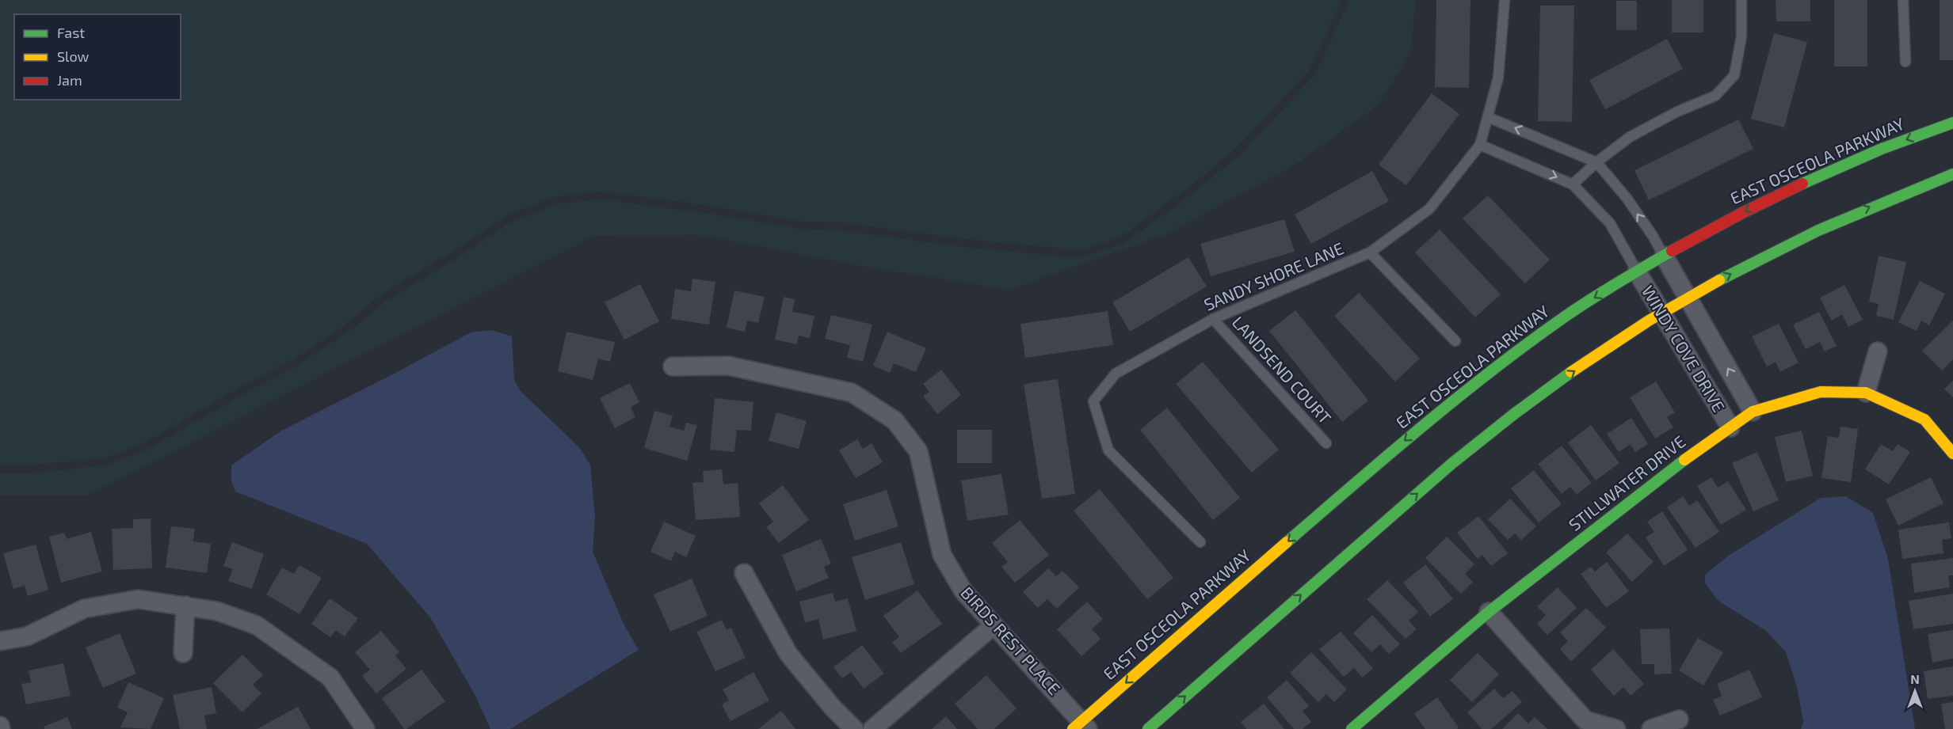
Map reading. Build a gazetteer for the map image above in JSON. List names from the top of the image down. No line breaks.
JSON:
{"streets":{"main road":["EAST OSCEOLA PARKWAY","STILLWATER DRIVE"],"street":["WINDY COVE DRIVE","BIRDS REST PLACE"],"lane":["SANDY SHORE LANE","LANDSEND COURT"]},"crossings":[["EAST OSCEOLA PARKWAY","WINDY COVE DRIVE"],["EAST OSCEOLA PARKWAY","BIRDS REST PLACE"],["SANDY SHORE LANE","LANDSEND COURT"],["WINDY COVE DRIVE","STILLWATER DRIVE"]],"legend":["Fast","Slow","Jam"],"north":"top"}
